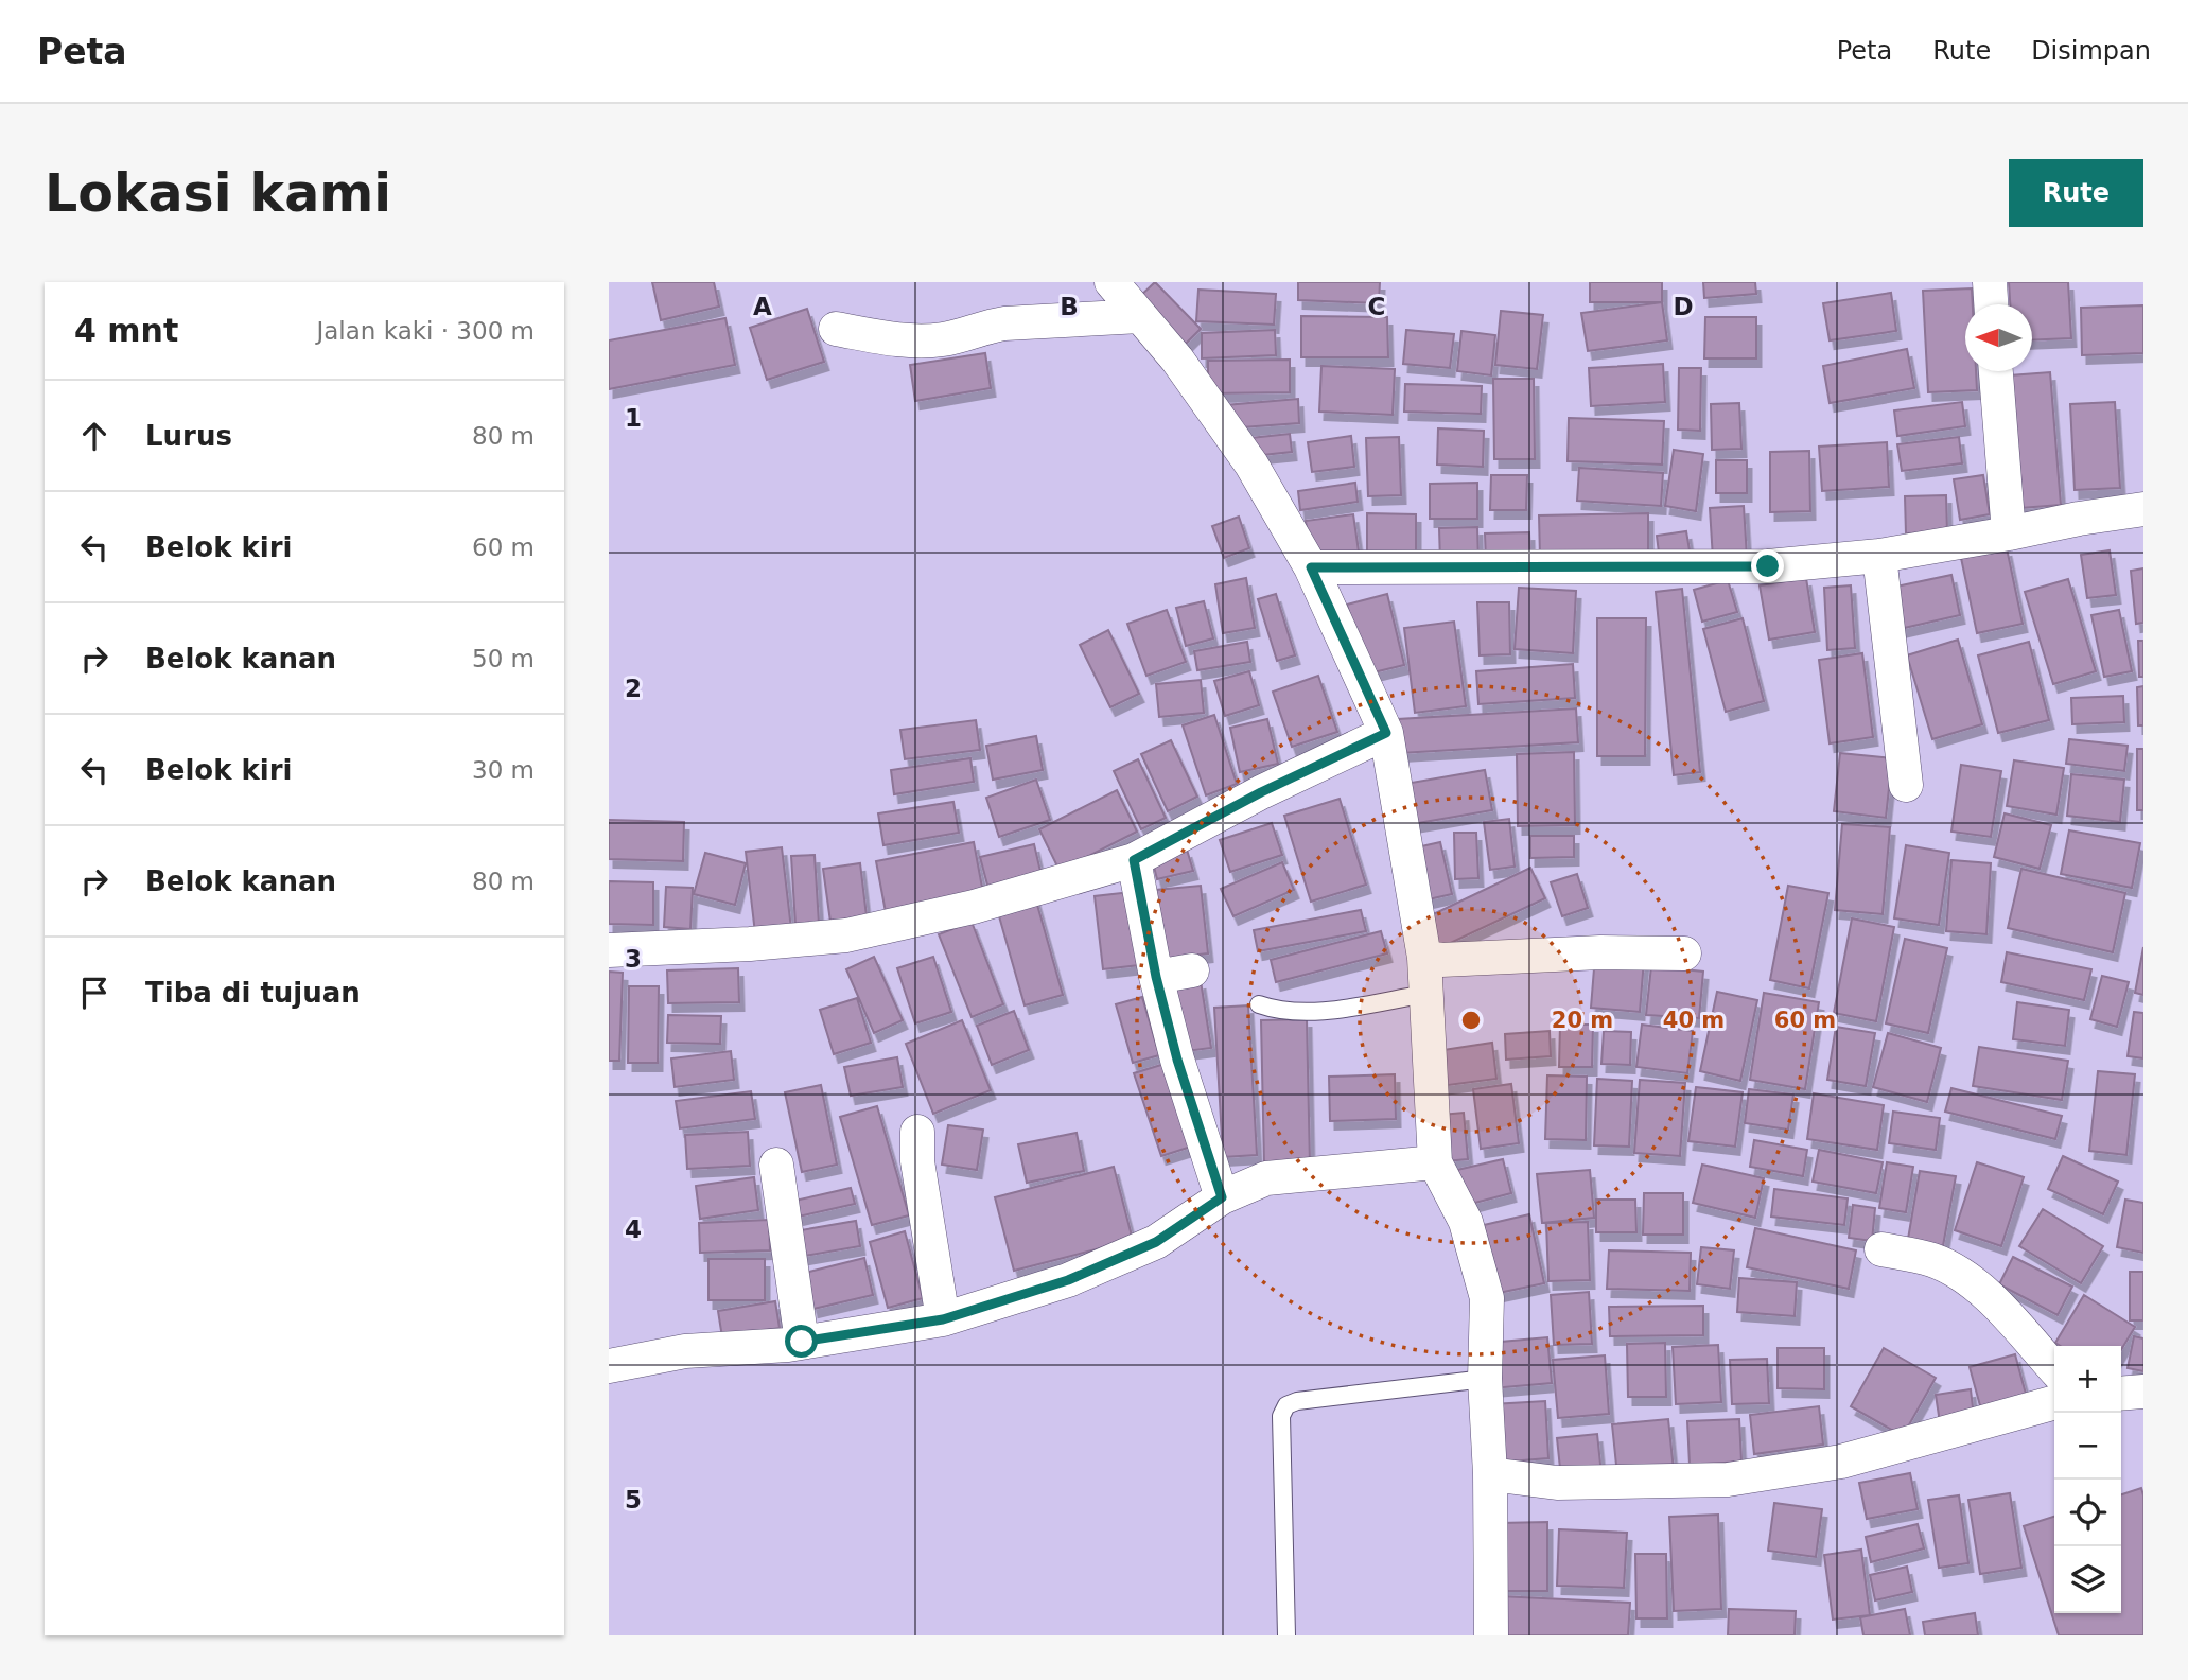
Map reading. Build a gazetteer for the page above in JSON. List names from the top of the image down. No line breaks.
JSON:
{"north":"left","page":{"header":"Peta","nav":["Peta","Rute","Disimpan"],"buttons":"Rute","title":"Lokasi kami","heading":["4 mnt","Jalan kaki · 300 m"],"list":[["Lurus","80 m"],["Belok kiri","60 m"],["Belok kanan","50 m"],["Belok kiri","30 m"],["Belok kanan","80 m"],"Tiba di tujuan"],"map_buttons":["+","−"]},"grid":{"columns":["A","B","C","D"],"rows":["1","2","3","4","5"]},"rings":["20 m","40 m","60 m"]}
